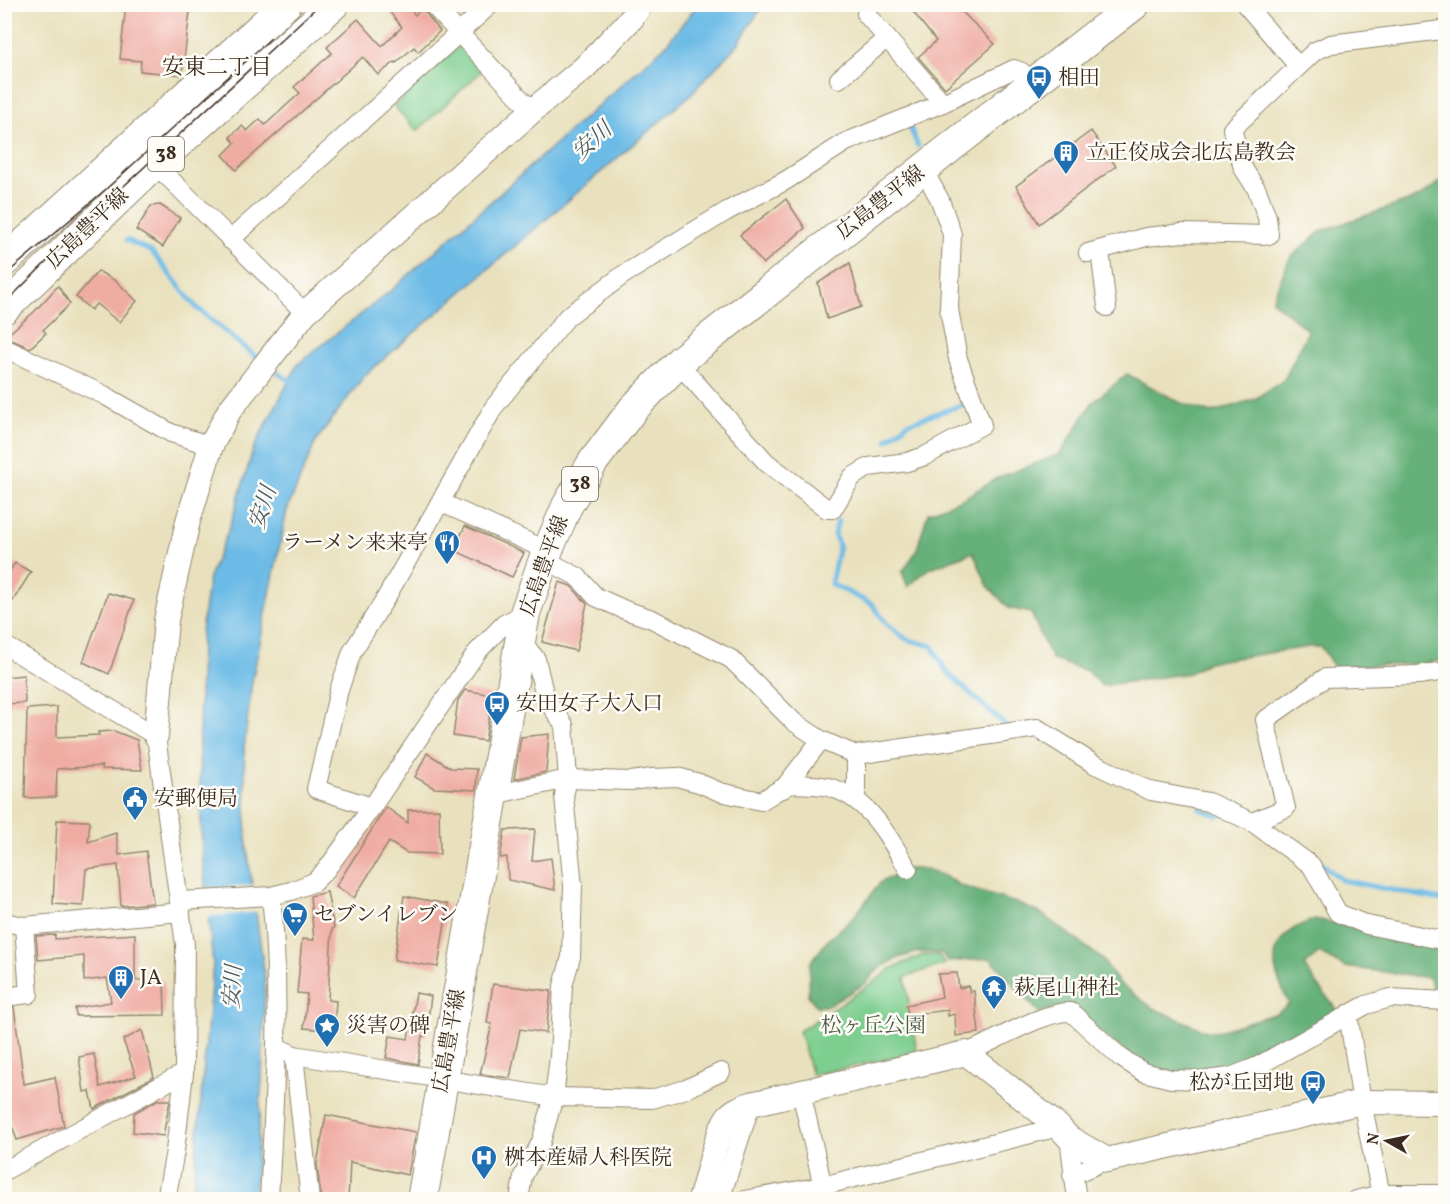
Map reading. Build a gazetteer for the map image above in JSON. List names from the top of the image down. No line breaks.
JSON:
{"streets":{"main road":["38","広島豊平線"]},"districts":["安東二丁目"],"water":["安川"],"parks":["松ヶ丘公園"],"places":{"bus stop":["相田","安田女子大入口","松が丘団地"],"building":["立正佼成会北広島教会","JA"],"restaurant":["ラーメン来来亭"],"public building":["安郵便局"],"supermarket":["セブンイレブン"],"temple":["萩尾山神社"],"place":["災害の碑"],"hospital":["桝本産婦人科医院"]},"north":"left"}
